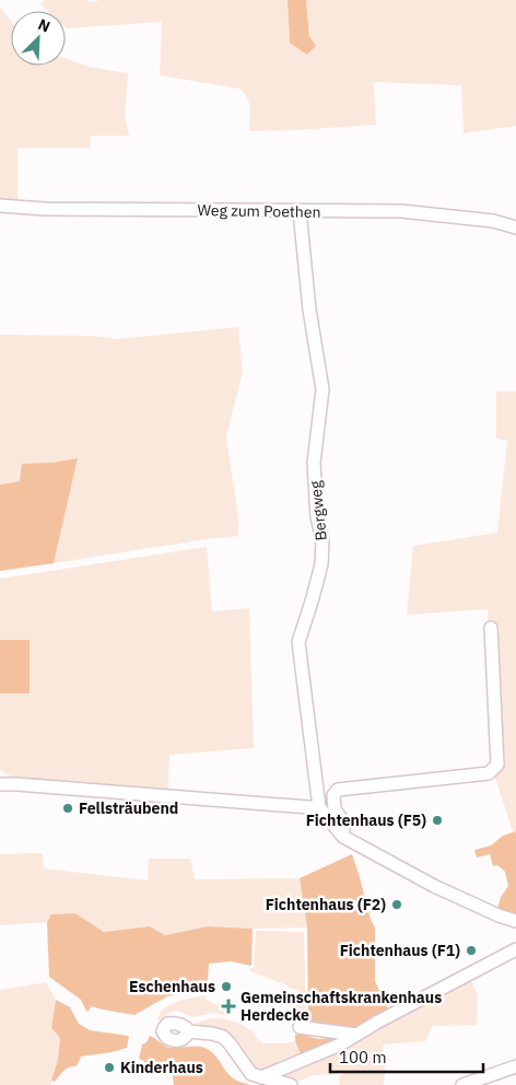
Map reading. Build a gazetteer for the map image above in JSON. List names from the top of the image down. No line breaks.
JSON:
{"streets":{"street":["Weg zum Poethen","Bergweg"]},"crossings":[["Weg zum Poethen","Bergweg"]],"places":{"other":["Fellsträubend","Fichtenhaus (F5)","Fichtenhaus (F2)","Fichtenhaus (F1)","Eschenhaus","Kinderhaus"],"health":["Gemeinschaftskrankenhaus Herdecke"]},"scale_bar":"100 m","north":"top right"}
